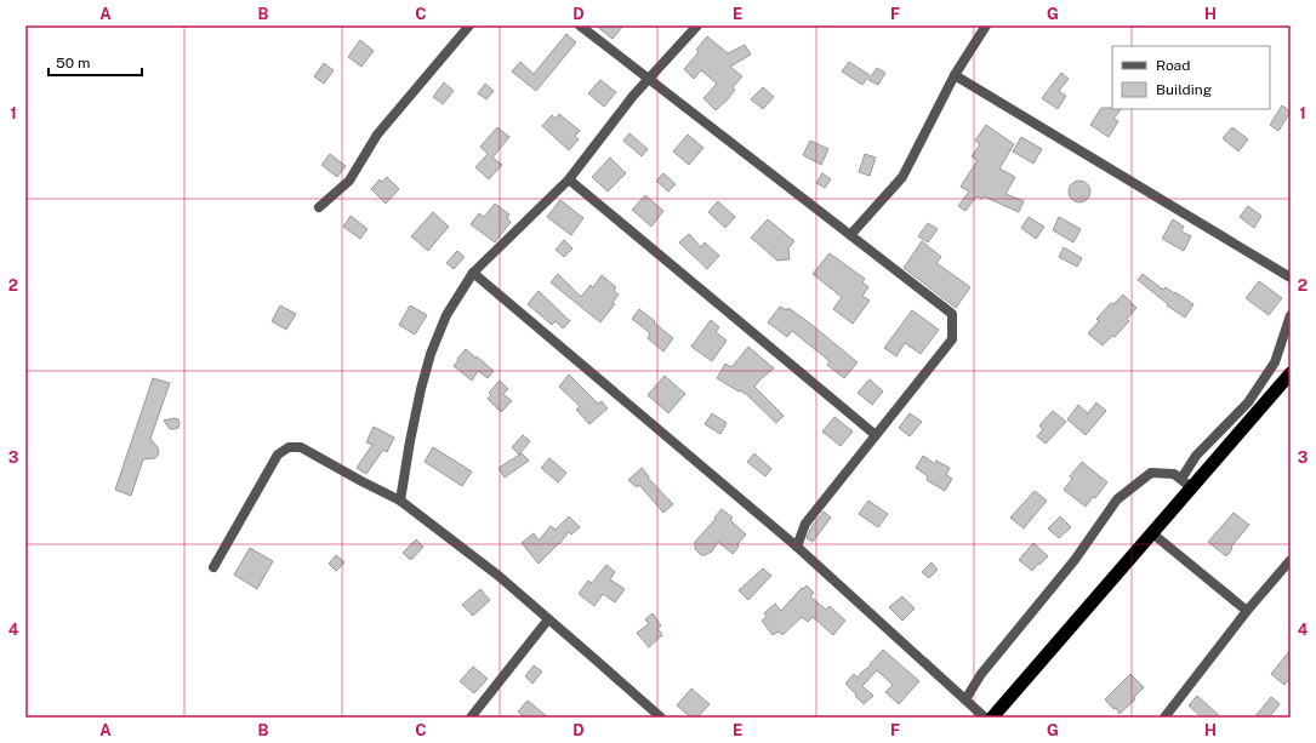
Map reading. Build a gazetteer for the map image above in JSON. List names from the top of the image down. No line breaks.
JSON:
{"legend":["Road","Building"],"scale_bar":"50 m","grid":{"columns":["A","B","C","D","E","F","G","H"],"rows":["1","2","3","4"]}}
